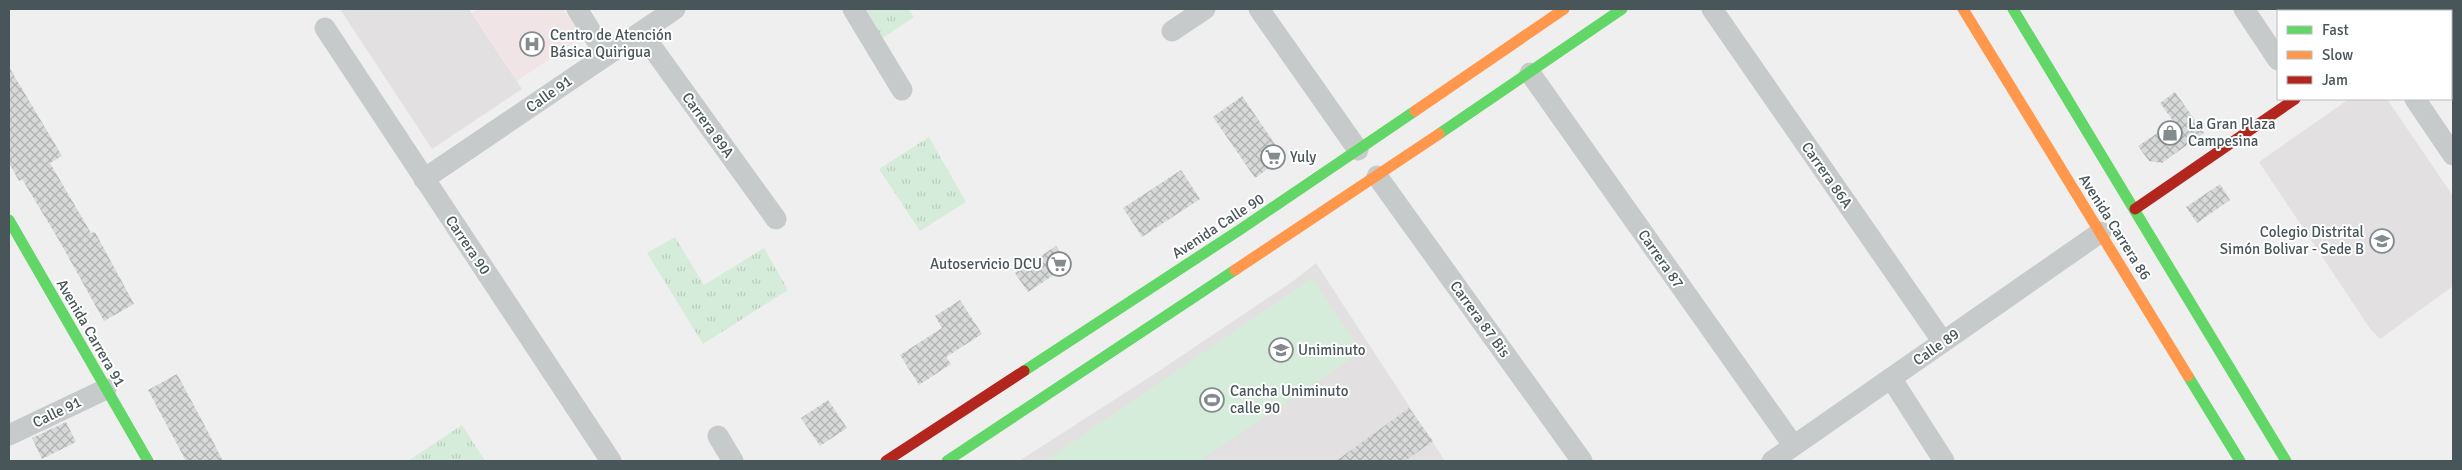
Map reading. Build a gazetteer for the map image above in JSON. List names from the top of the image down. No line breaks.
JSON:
{"streets":{"main road":["Avenida Calle 90","Avenida Carrera 86","Avenida Carrera 91"],"street":["Calle 91","Carrera 89A","Carrera 86A","Carrera 90","Carrera 87","Carrera 87 Bis","Calle 89"]},"crossings":[["Calle 91","Carrera 89A"],["Calle 91","Carrera 90"],["Calle 91","Avenida Carrera 91"],["Carrera 86A","Calle 89"],["Avenida Carrera 86","Calle 89"],["Carrera 87","Calle 89"]],"places":{"hospital":["Centro de Atención Básica Quirigua"],"shop":["La Gran Plaza Campesina"],"supermarket":["Yuly","Autoservicio DCU"],"school or university":["Colegio Distrital Simón Bolivar - Sede B","Uniminuto"],"sports":["Cancha Uniminuto calle 90"]},"legend":["Fast","Slow","Jam"]}
